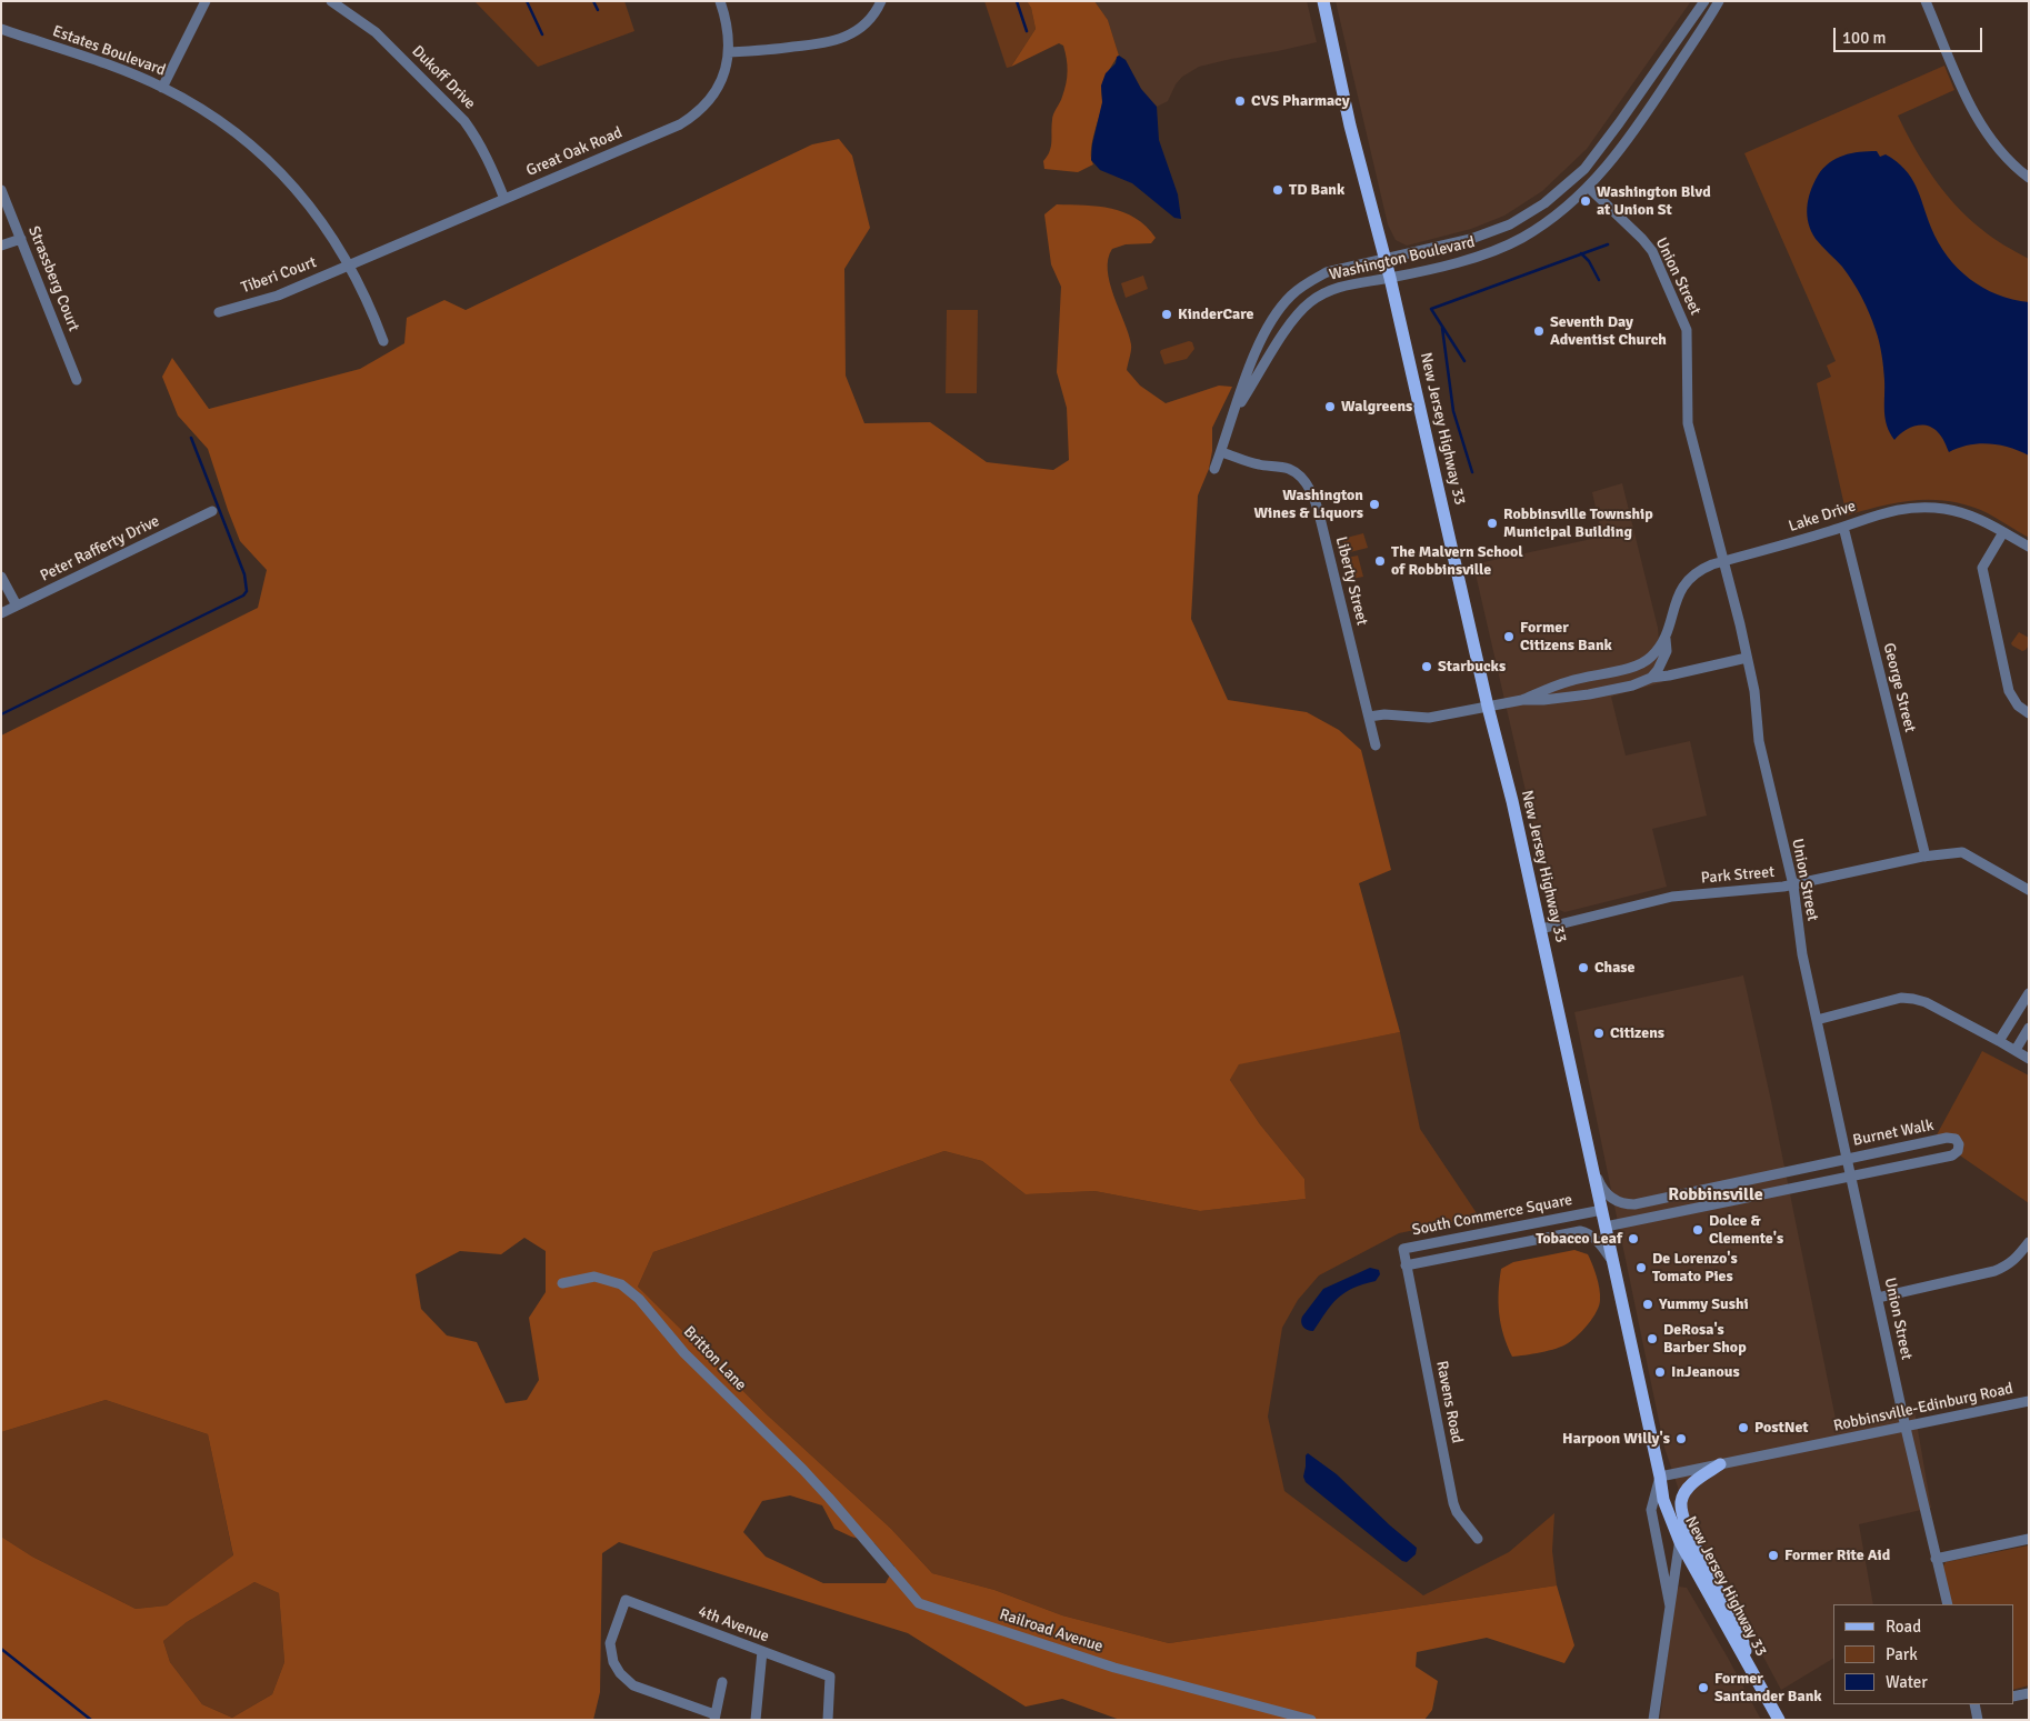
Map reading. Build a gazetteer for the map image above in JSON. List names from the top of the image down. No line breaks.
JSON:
{"streets":{"main road":["New Jersey Highway 33"],"street":["Estates Boulevard","Dukoff Drive","Great Oak Road","Washington Boulevard","Tiberi Court","Union Street","Strassberg Court","Lake Drive","Peter Rafferty Drive","Liberty Street","George Street","Park Street","Burnet Walk","South Commerce Square","Britton Lane","Ravens Road","Robbinsville-Edinburg Road","4th Avenue","Railroad Avenue"]},"crossings":[["Estates Boulevard","Great Oak Road"],["Estates Boulevard","Tiberi Court"],["Dukoff Drive","Great Oak Road"],["Great Oak Road","Tiberi Court"],["Washington Boulevard","Union Street"],["Washington Boulevard","New Jersey Highway 33"],["Washington Boulevard","Liberty Street"],["Union Street","Lake Drive"],["Union Street","Park Street"],["Union Street","Burnet Walk"],["Union Street","Robbinsville-Edinburg Road"],["New Jersey Highway 33","Lake Drive"],["New Jersey Highway 33","Park Street"],["New Jersey Highway 33","South Commerce Square"],["New Jersey Highway 33","Robbinsville-Edinburg Road"],["Lake Drive","Liberty Street"],["Lake Drive","George Street"],["George Street","Park Street"],["South Commerce Square","Ravens Road"],["Britton Lane","Railroad Avenue"]],"districts":["Robbinsville"],"places":["CVS Pharmacy","TD Bank","Washington Blvd at Union St","KinderCare","Seventh Day Adventist Church","Walgreens","Washington Wines & Liquors","Robbinsville Township Municipal Building","The Malvern School of Robbinsville","Former Citizens Bank","Starbucks","Chase","Citizens","Dolce & Clemente's","Tobacco Leaf","De Lorenzo's Tomato Pies","Yummy Sushi","DeRosa's Barber Shop","InJeanous","PostNet","Harpoon Willy's","Former Rite Aid","Former Santander Bank"],"legend":["Road","Park","Water"],"scale_bar":"100 m"}
